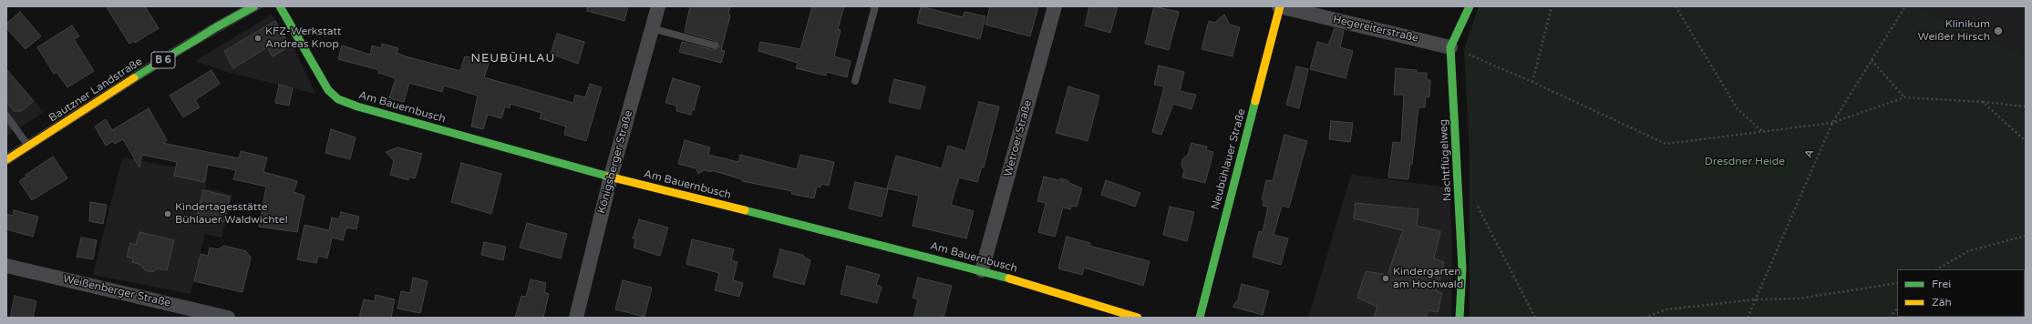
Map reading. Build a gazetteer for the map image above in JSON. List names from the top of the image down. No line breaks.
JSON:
{"streets":{"street":["Hegereiterstraße","B 6","Bautzner Landstraße","Am Bauernbusch","Wetroer Straße","Neubühlauer Straße","Nachtflügelweg","Königsberger Straße","Weißenberger Straße"],"path":["A"]},"crossings":[["Hegereiterstraße","Neubühlauer Straße"],["Hegereiterstraße","Nachtflügelweg"],["Am Bauernbusch","Wetroer Straße"],["Am Bauernbusch","Königsberger Straße"]],"districts":["NEUBÜHLAU"],"parks":["Dresdner Heide"],"places":["Klinikum Weißer Hirsch","KFZ-Werkstatt Andreas Knop","Kindertagesstätte Bühlauer Waldwichtel","Kindergarten am Hochwald"],"legend":["Frei","Zäh"]}
